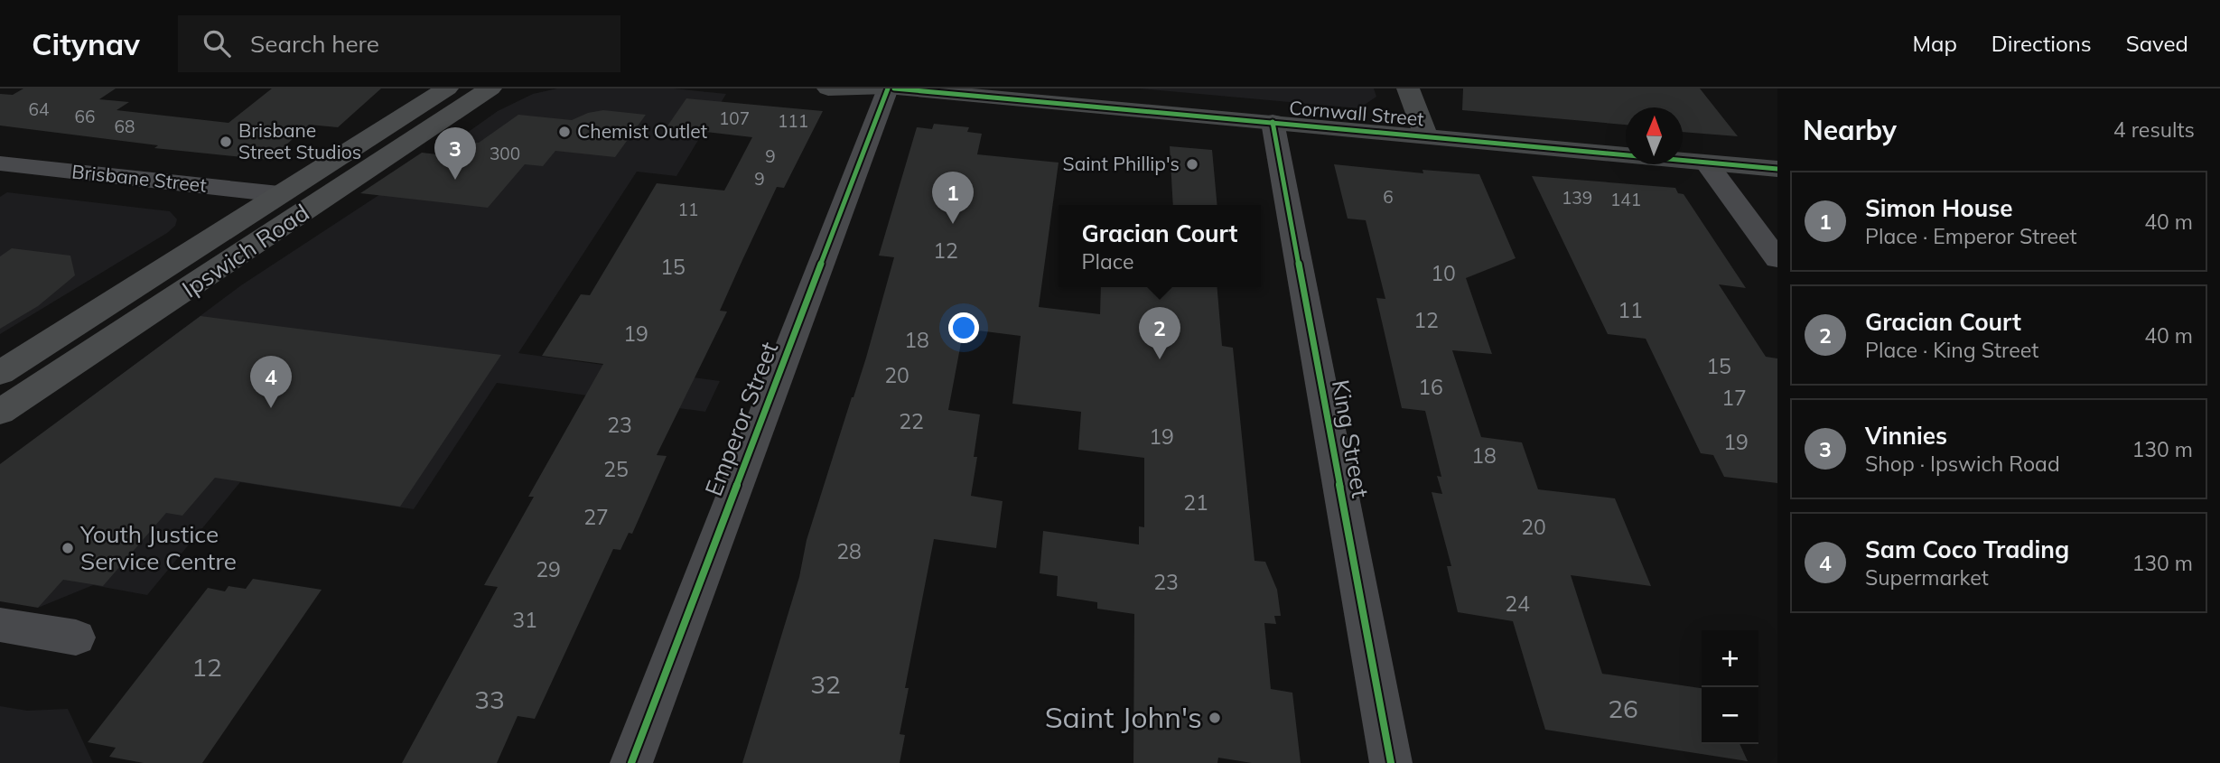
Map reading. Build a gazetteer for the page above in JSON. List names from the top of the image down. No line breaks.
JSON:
{"streets":{"highway":["Ipswich Road"],"main road":["Cornwall Street"],"street":["Brisbane Street","Emperor Street","King Street"]},"crossings":[["Cornwall Street","King Street"],["Brisbane Street","Ipswich Road"]],"places":["Chemist Outlet","Brisbane Street Studios","Saint Phillip's","Youth Justice Service Centre","Saint John's"],"house_numbers":["64","66","107","111","68","300","9","9","6","139","141","11","12","15","10","11","12","19","18","15","20","16","17","22","23","19","19","18","25","21","27","20","28","29","23","24","31","12","32","33","26"],"north":"top","page":{"header":"Citynav","search":"Search here","nav":["Map","Directions","Saved"],"heading":["Nearby","4 results"],"pins":["3","1","2","4"],"list":[{"mark":"1","name":"Simon House","note":"Place · Emperor Street","value":"40 m"},{"mark":"2","name":"Gracian Court","note":"Place · King Street","value":"40 m"},{"mark":"3","name":"Vinnies","note":"Shop · Ipswich Road","value":"130 m"},{"mark":"4","name":"Sam Coco Trading","note":"Supermarket","value":"130 m"}],"popup":["Gracian Court","Place"],"map_buttons":["+","−"]}}
